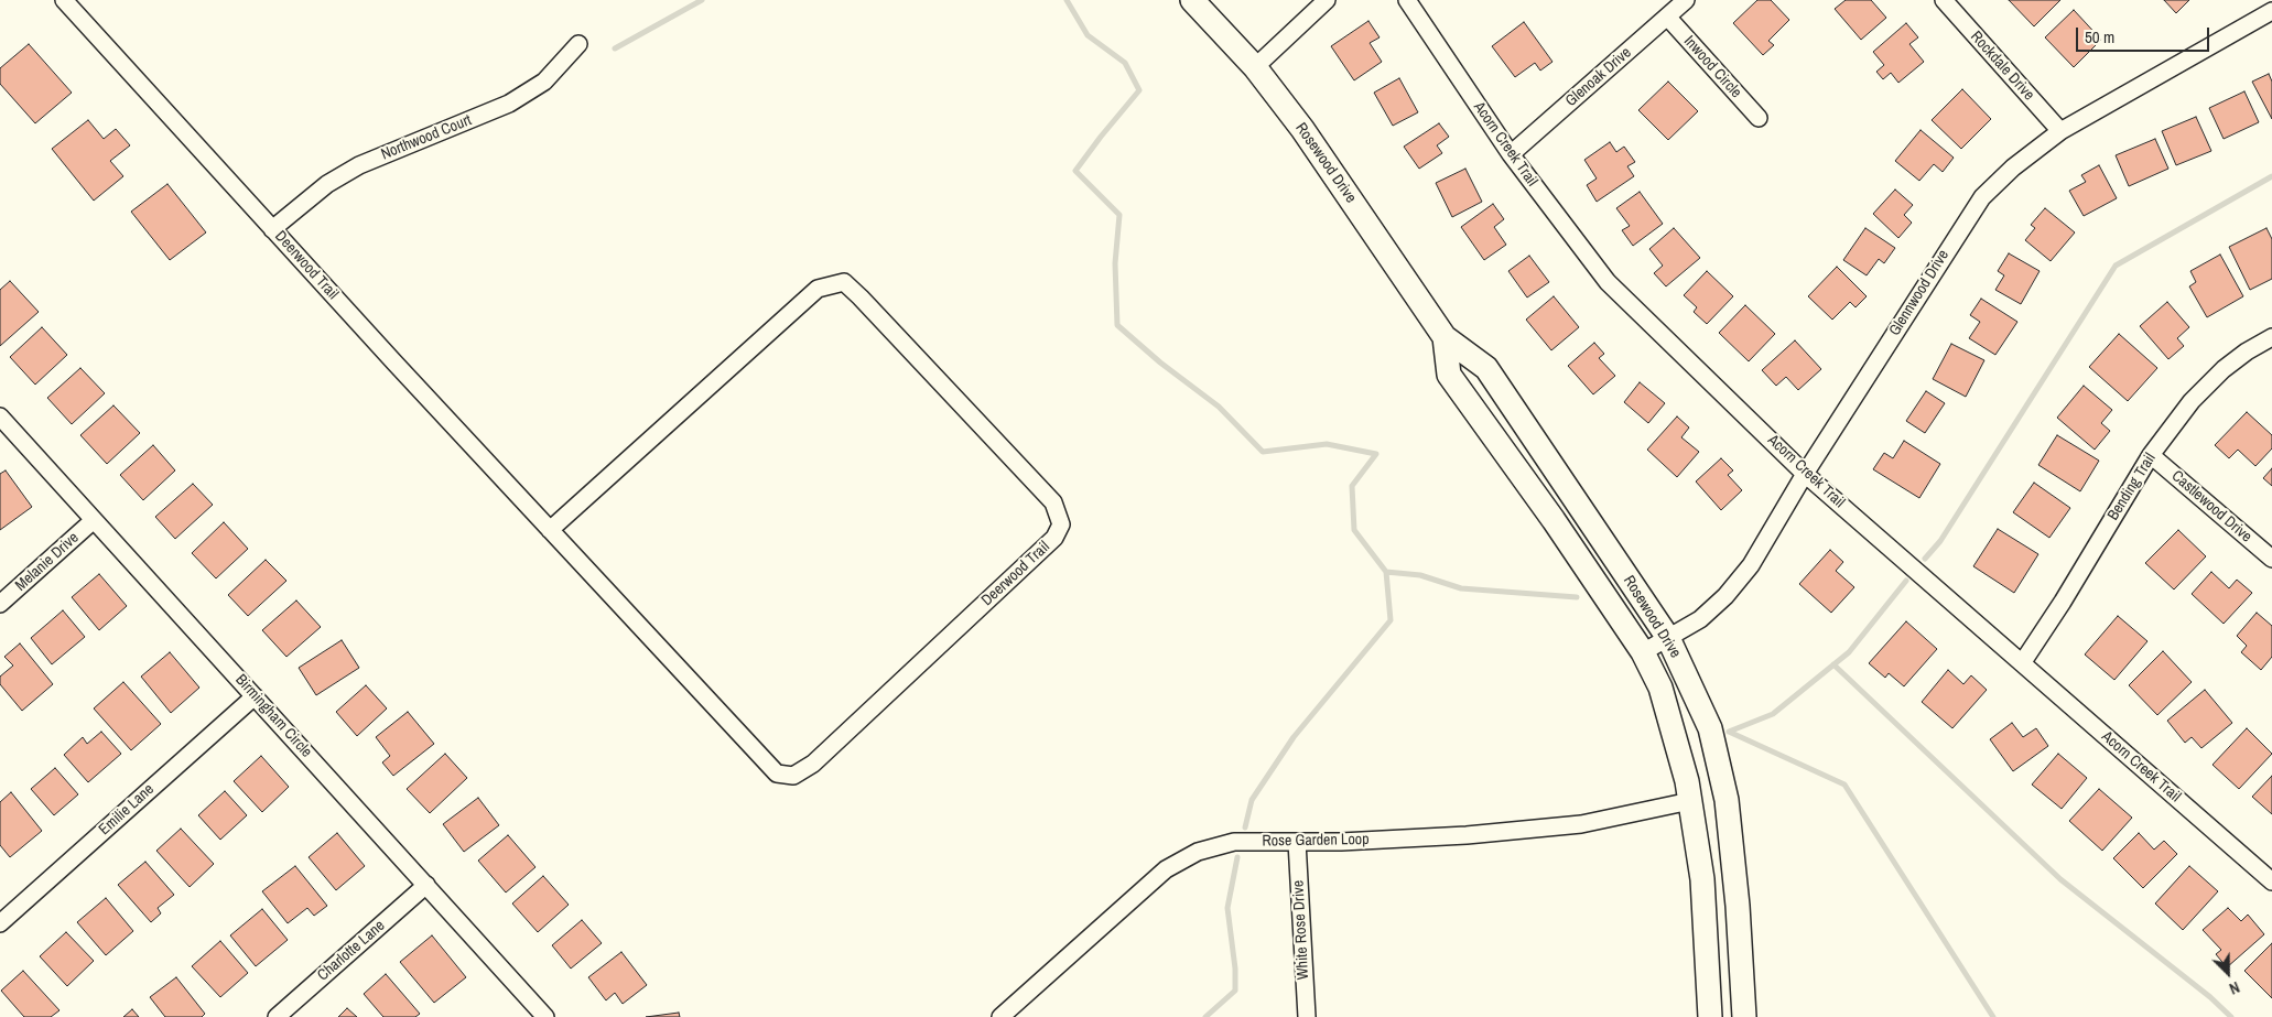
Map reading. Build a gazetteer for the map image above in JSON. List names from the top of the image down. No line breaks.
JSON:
{"streets":{"main road":["Rosewood Drive"],"street":["Rockdale Drive","Inwood Circle","Glenoak Drive","Northwood Court","Acorn Creek Trail","Deerwood Trail","Glennwood Drive","Bending Trail","Castlewood Drive","Melanie Drive","Birmingham Circle","Emilie Lane","Rose Garden Loop","White Rose Drive","Charlotte Lane"]},"crossings":[["Rockdale Drive","Glennwood Drive"],["Inwood Circle","Glenoak Drive"],["Glenoak Drive","Acorn Creek Trail"],["Northwood Court","Deerwood Trail"],["Acorn Creek Trail","Glennwood Drive"],["Acorn Creek Trail","Bending Trail"],["Rosewood Drive","Glennwood Drive"],["Rosewood Drive","Rose Garden Loop"],["Bending Trail","Castlewood Drive"],["Melanie Drive","Birmingham Circle"],["Birmingham Circle","Emilie Lane"],["Birmingham Circle","Charlotte Lane"],["Rose Garden Loop","White Rose Drive"]],"scale_bar":"50 m","north":"bottom right"}
